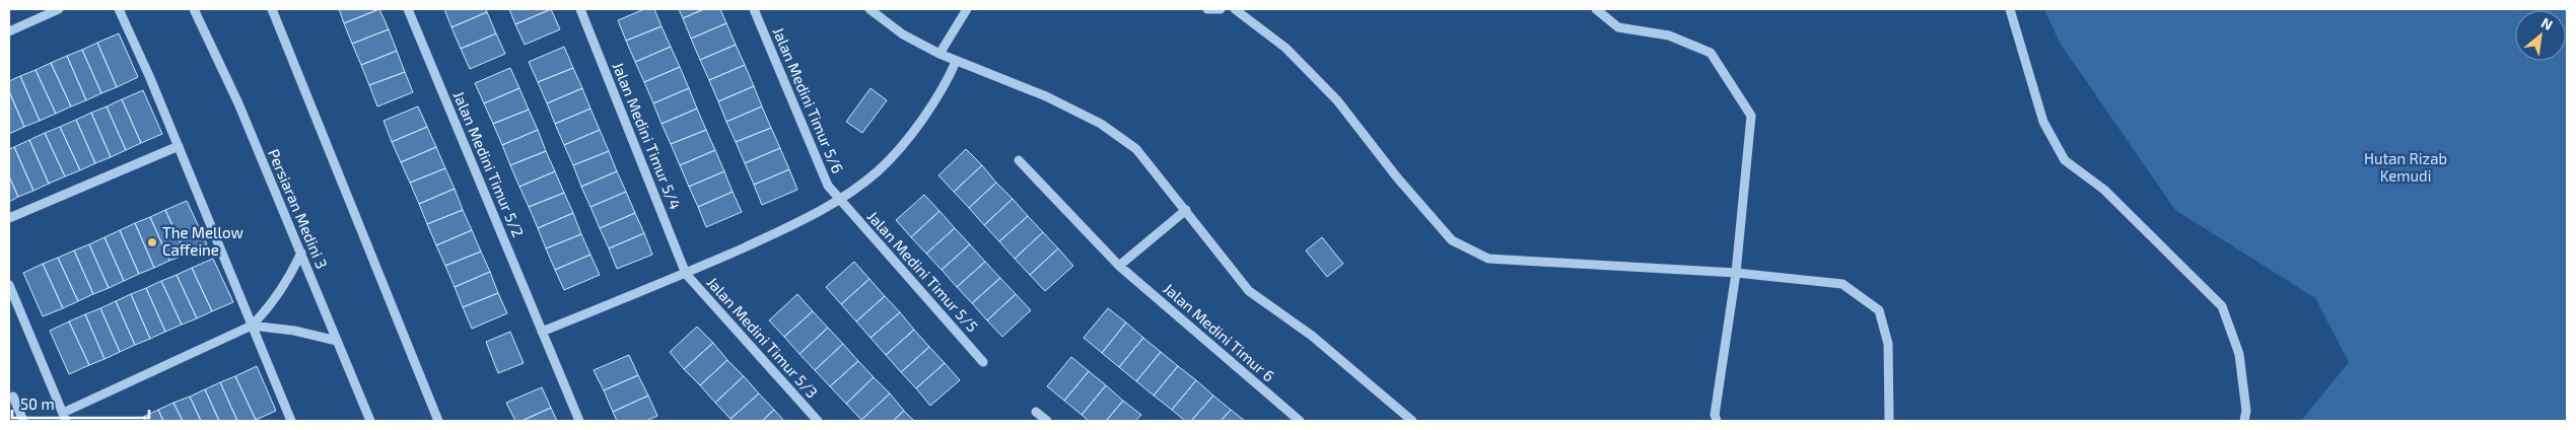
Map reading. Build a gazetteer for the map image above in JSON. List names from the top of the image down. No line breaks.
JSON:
{"streets":{"street":["Jalan Medini Timur 5/6","Jalan Medini Timur 5/4","Jalan Medini Timur 5/2","Persiaran Medini 3","Jalan Medini Timur 5/5","Jalan Medini Timur 6","Jalan Medini Timur 5/3"]},"crossings":[["Jalan Medini Timur 5/6","Jalan Medini Timur 5/5"],["Jalan Medini Timur 5/4","Jalan Medini Timur 5/3"]],"parks":["Hutan Rizab Kemudi"],"places":["The Mellow Caffeine"],"scale_bar":"50 m","north":"top right"}
